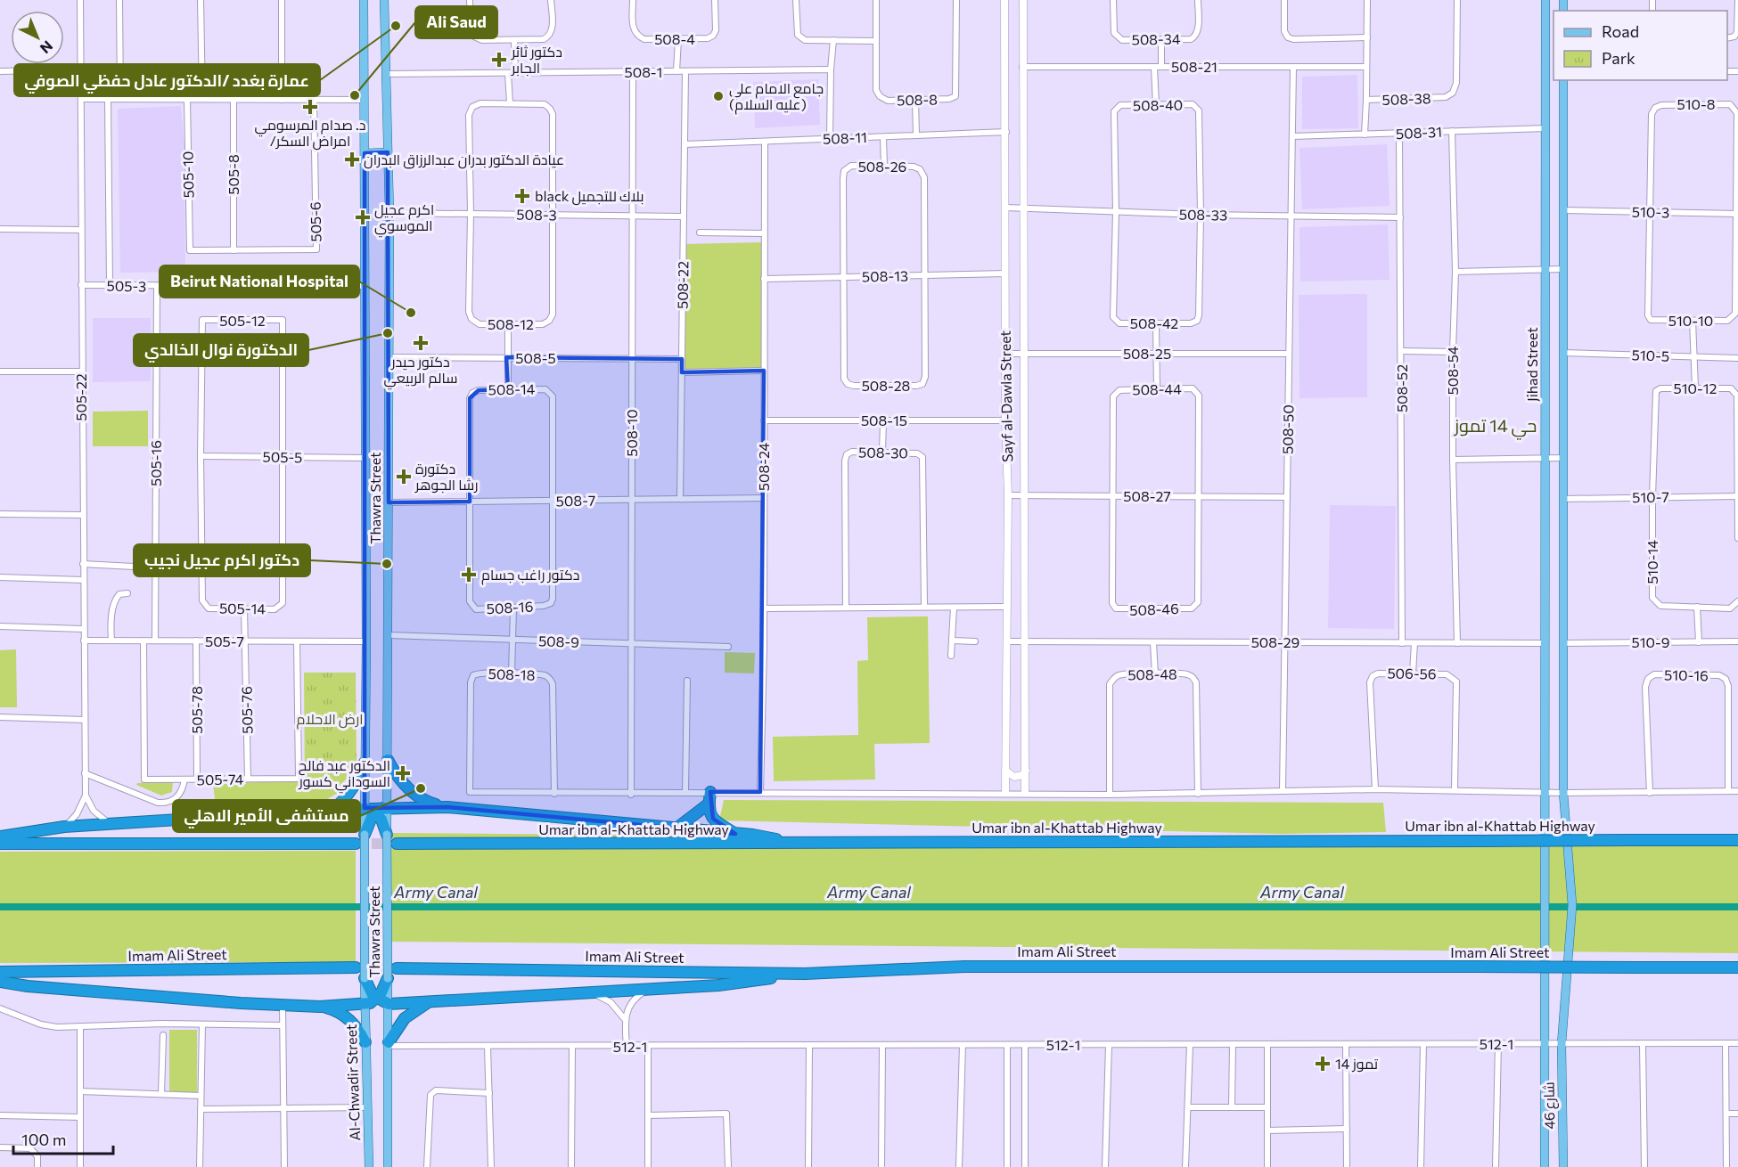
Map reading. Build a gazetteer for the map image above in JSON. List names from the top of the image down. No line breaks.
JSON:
{"streets":{"highway":["Umar ibn al-Khattab Highway","Imam Ali Street"],"main road":["Jihad Street","Thawra Street","Al-Chwadir Street","شارع 46"],"street":["508-4","508-34","508-21","508-1","508-38","508-8","510-8","508-40","508-31","508-11","508-26","505-10","505-8","510-3","508-3","508-33","505-6","508-13","508-22","505-3","505-12","510-10","508-42","508-12","508-25","510-5","508-5","508-54","508-28","508-52","510-12","508-14","508-44","Sayf al-Dawla Street","505-22","508-15","508-50","508-10","508-30","505-5","505-16","508-24","508-27","510-7","508-7","510-14","508-16","505-14","508-46","505-7","508-9","508-29","510-9","506-56","508-18","508-48","510-16","505-78","505-76","505-74","512-1"]},"crossings":[["508-21","508-38"],["508-21","Sayf al-Dawla Street"],["508-21","508-50"],["508-1","508-22"],["508-1","508-10"],["508-1","Thawra Street"],["510-8","510-3"],["510-8","510-10"],["508-40","508-33"],["508-40","508-42"],["508-31","Jihad Street"],["508-31","508-54"],["508-31","508-52"],["508-31","508-50"],["508-11","508-22"],["508-11","Sayf al-Dawla Street"],["508-11","508-24"],["508-26","508-13"],["508-26","508-28"],["505-10","505-6"],["505-8","505-6"],["510-3","510-10"],["508-3","508-22"],["508-3","508-12"],["508-3","508-10"],["508-3","Thawra Street"],["508-33","508-42"],["508-33","508-52"],["508-33","Sayf al-Dawla Street"],["508-33","508-50"],["508-13","508-28"],["508-13","Sayf al-Dawla Street"],["508-13","508-24"],["508-22","508-5"],["508-22","508-7"],["505-3","505-22"],["505-3","505-16"],["505-3","Thawra Street"],["505-12","505-5"],["505-12","505-14"],["508-25","Sayf al-Dawla Street"],["508-25","508-50"],["508-5","508-10"],["508-5","Thawra Street"],["Jihad Street","508-29"],["Jihad Street","شارع 46"],["508-54","508-29"],["508-52","508-29"],["510-12","510-7"],["510-12","510-14"],["508-14","508-7"],["508-14","508-16"],["508-44","508-27"],["508-44","508-46"],["Sayf al-Dawla Street","508-15"],["Sayf al-Dawla Street","508-27"],["Sayf al-Dawla Street","508-29"],["505-22","505-7"],["508-15","508-24"],["508-50","508-27"],["508-50","508-29"],["508-10","508-7"],["508-10","508-9"],["505-5","Thawra Street"],["505-5","505-14"],["505-16","505-7"],["508-24","508-7"],["508-27","508-46"],["510-7","510-14"],["Thawra Street","508-7"],["Thawra Street","505-7"],["Thawra Street","508-9"],["508-7","508-16"],["505-14","505-76"],["505-7","505-78"],["505-7","505-76"],["505-7","505-74"],["505-78","505-74"],["505-76","505-74"],["512-1","شارع 46"]],"districts":["حي 14 تموز"],"water":["Army Canal"],"parks":["ارض الاحلام"],"places":{"other":["عمارة بغدد /الدكتور عادل حفظي الصوفي","Ali Saud","جامع الامام علي (عليه السلام)","Beirut National Hospital","الدكتورة نوال الخالدي","دكتور اكرم عجيل نجيب","مستشفى الأمير الاهلي"],"health":["دكتور ثائر الجابر","د. صدام المرسومي /امراض السكر","عيادة الدكتور بدران عبدالرزاق البدران","black بلاك للتجميل","اكرم عجيل الموسوي","دكتور حيدر سالم الربيعي","دكتورة رشا الجوهر","دكتور راغب جسام","الدكتور عبد فالح السوداني كسور","14 تموز"]},"legend":["Road","Park"],"scale_bar":"100 m","north":"bottom right"}
